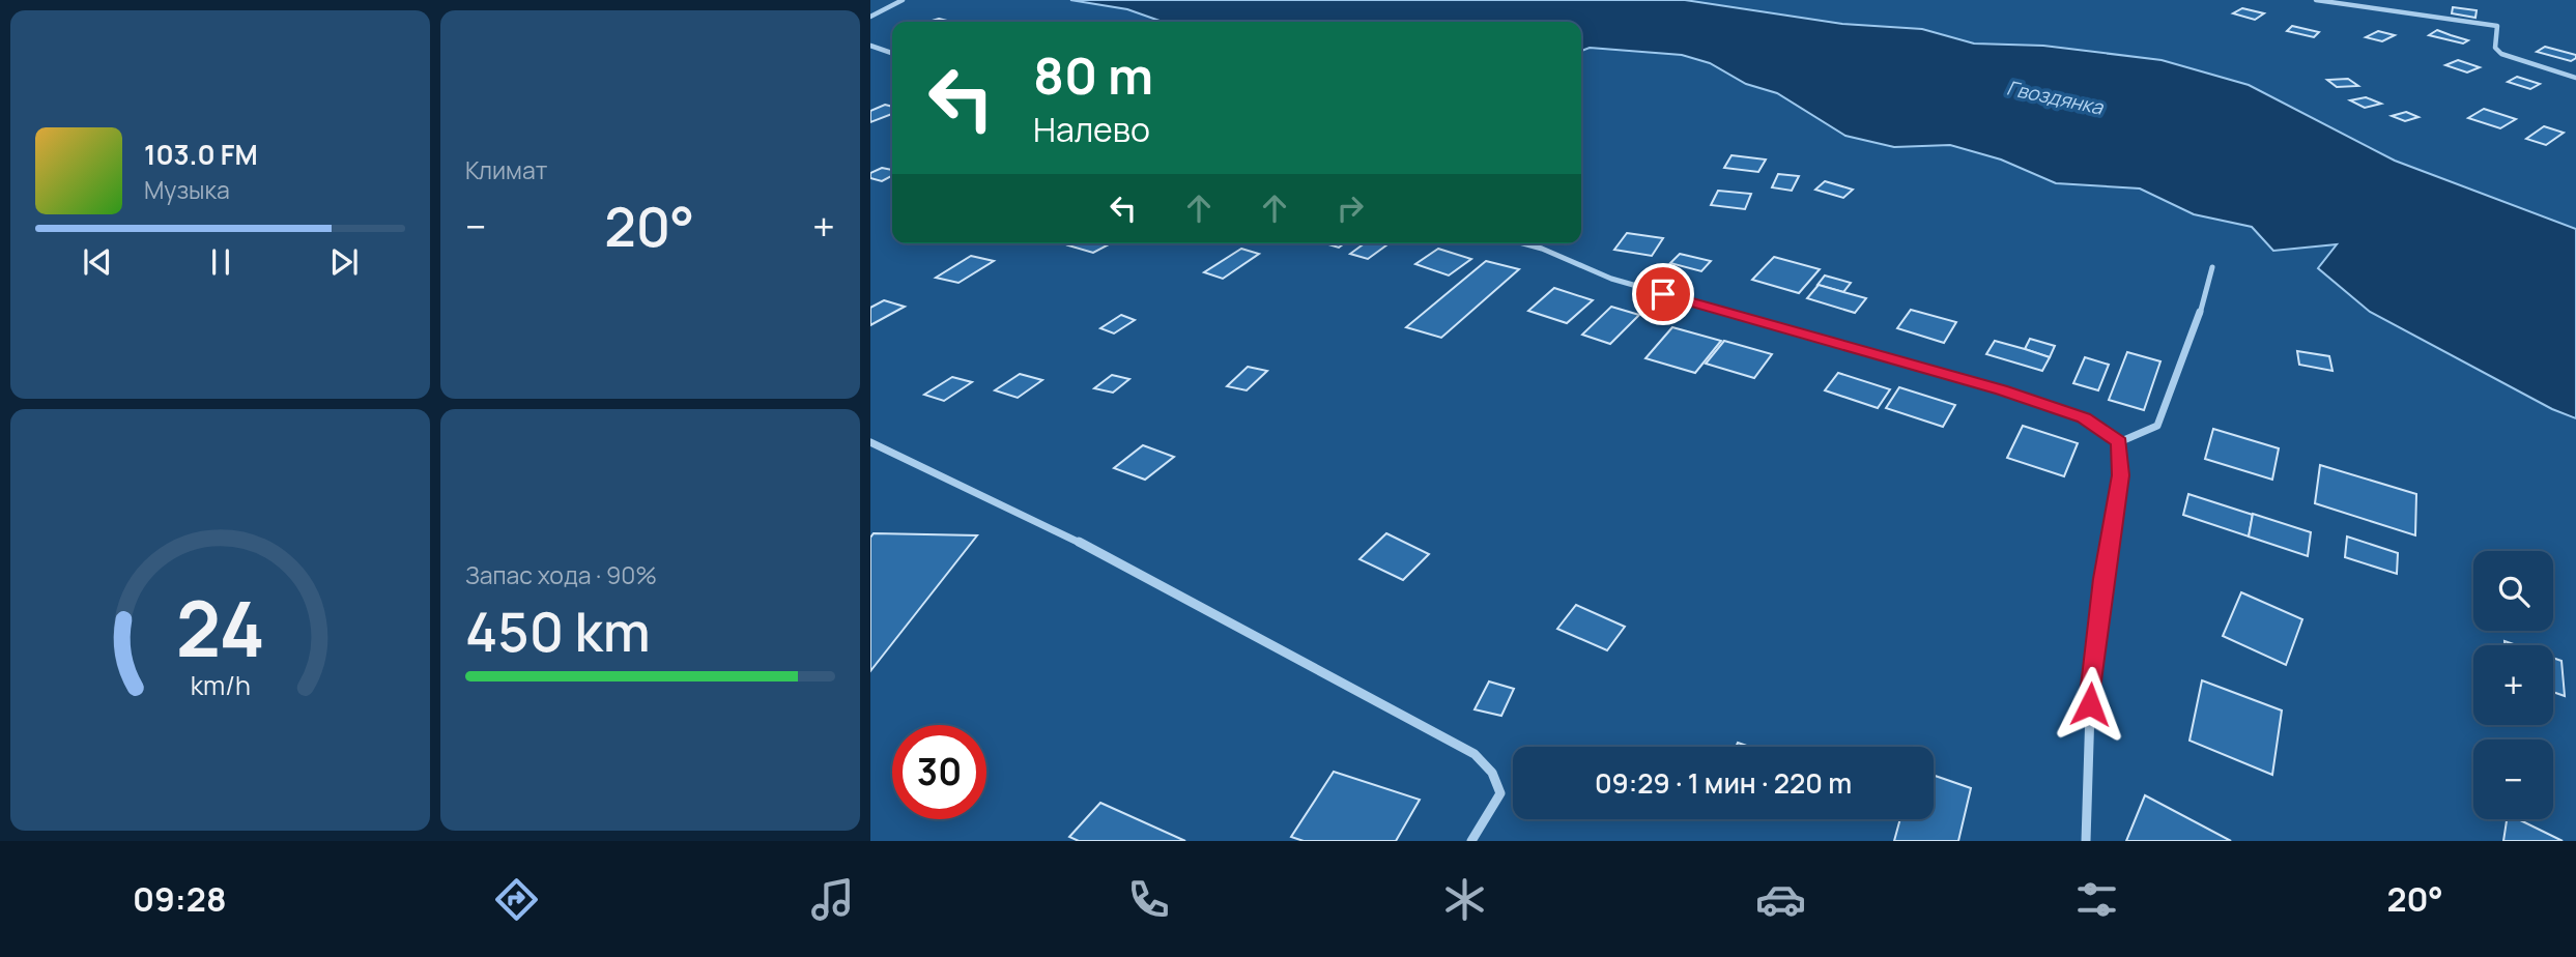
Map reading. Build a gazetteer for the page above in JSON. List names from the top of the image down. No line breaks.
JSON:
{"water":["Гвоздянка"],"page":{"tile":["Климат",["Запас хода · 90%","450 km"]],"turn":["80 m","Налево"],"song":["103.0 FM","Музыка"],"heat":["−","20°","+"],"map_buttons":["+","−"],"limit":"30","trip":"09:29 · 1 мин · 220 m","tabs":["09:28","20°"],"gauge":["24","km/h"]}}
